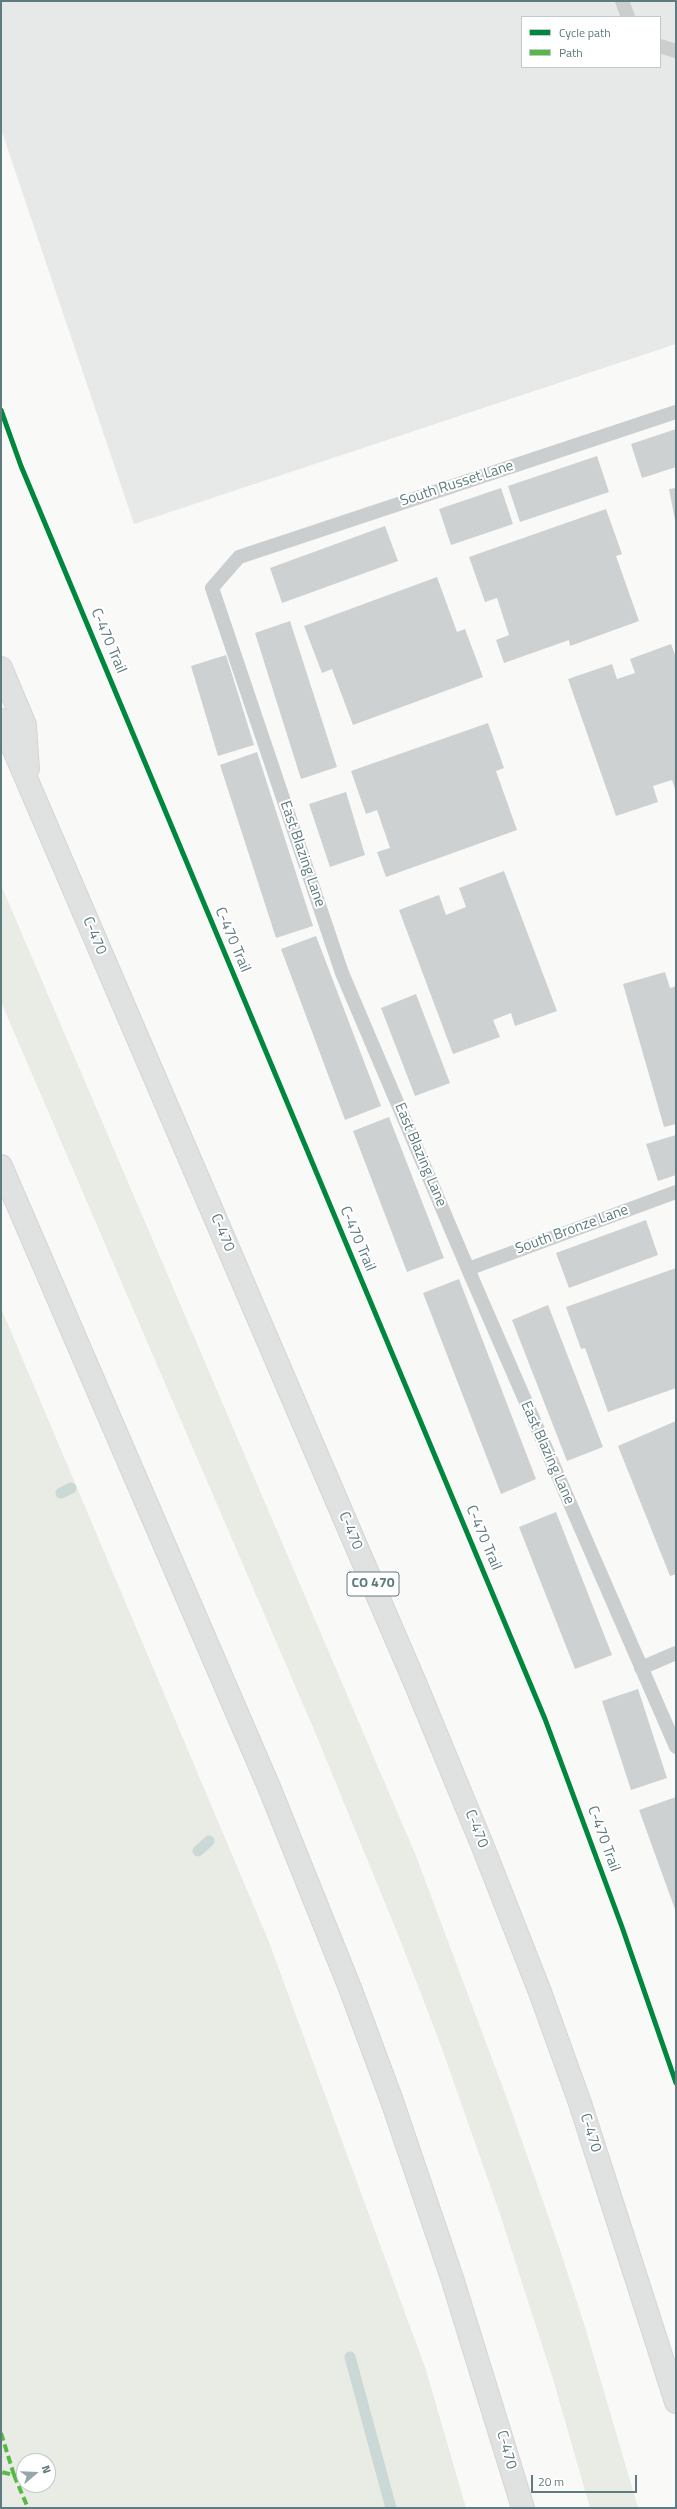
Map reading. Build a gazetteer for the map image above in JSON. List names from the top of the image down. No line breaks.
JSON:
{"streets":{"highway":["C-470","CO 470"],"lane":["South Russet Lane","East Blazing Lane","South Bronze Lane"],"cycle path":["C-470 Trail"]},"crossings":[["South Russet Lane","East Blazing Lane"],["East Blazing Lane","South Bronze Lane"]],"legend":["Cycle path","Path"],"scale_bar":"20 m","north":"right"}
